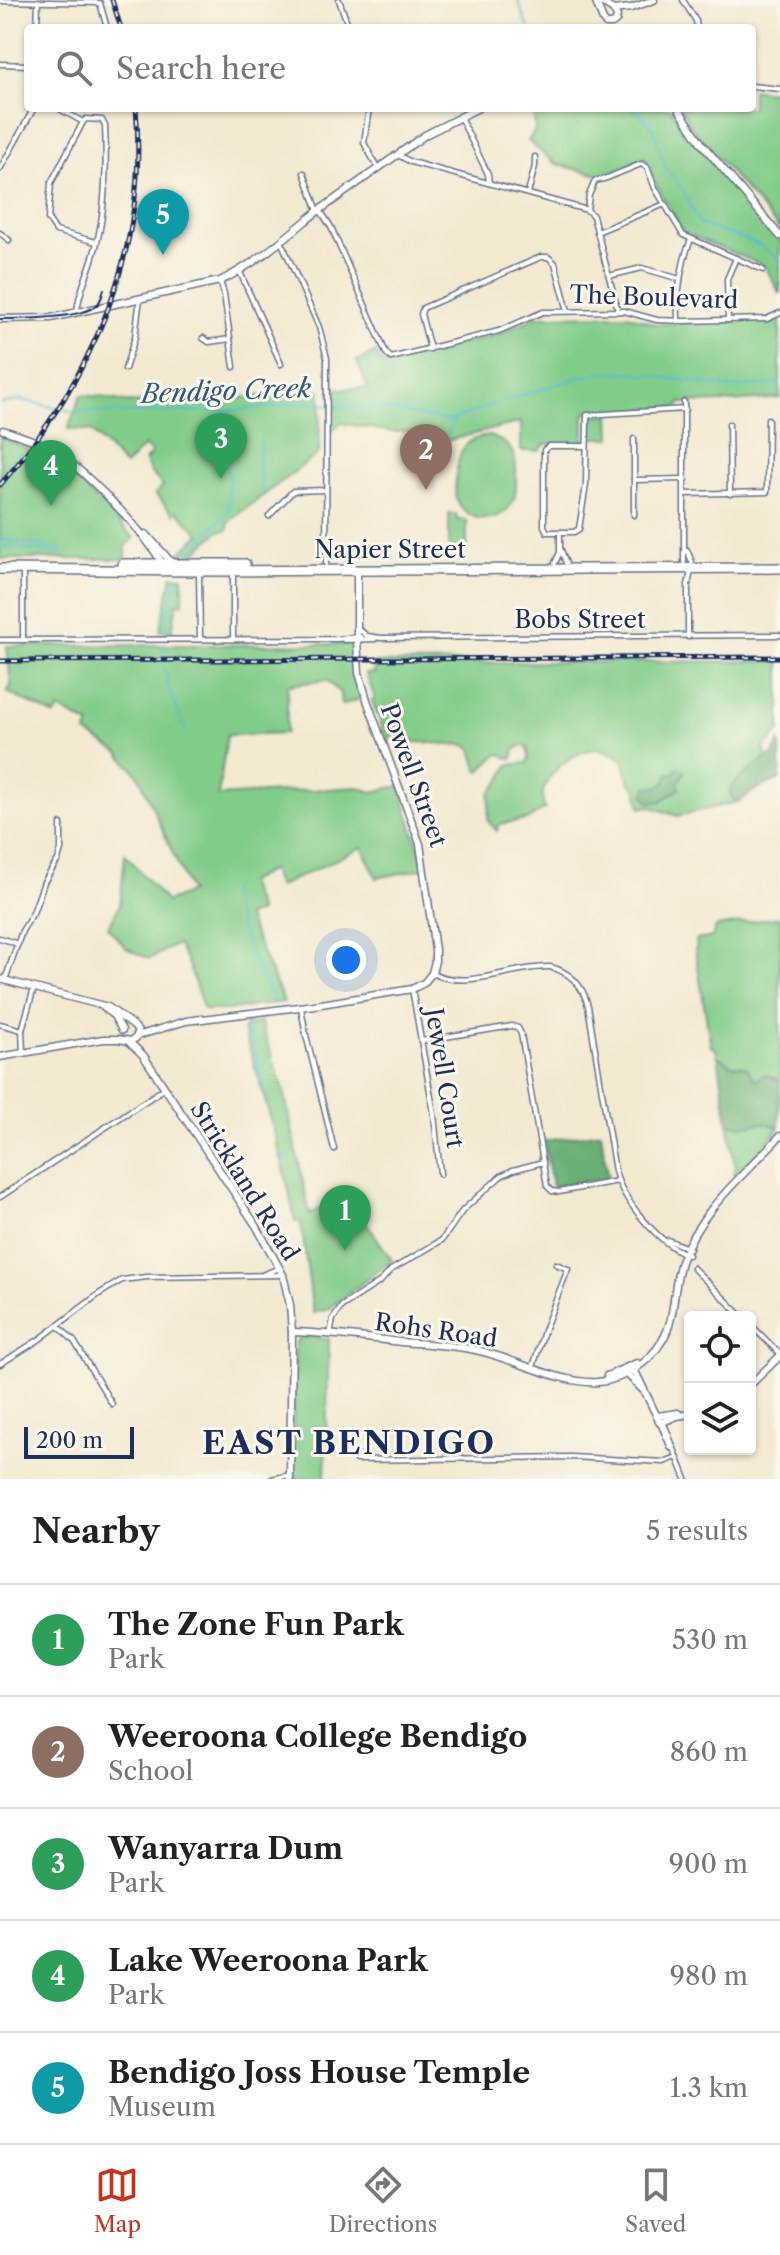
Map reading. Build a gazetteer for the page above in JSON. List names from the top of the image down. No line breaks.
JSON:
{"streets":{"highway":["Napier Street"],"street":["The Boulevard","Bobs Street","Powell Street","Jewell Court","Strickland Road","Rohs Road"]},"crossings":[["Napier Street","Powell Street"],["Bobs Street","Powell Street"],["Strickland Road","Rohs Road"]],"districts":["EAST BENDIGO"],"water":["Bendigo Creek"],"scale_bar":"200 m","page":{"search":"Search here","pins":["5","3","2","4","1"],"scale":"200 m","heading":["Nearby","5 results"],"list":[{"mark":"1","name":"The Zone Fun Park","note":"Park","value":"530 m"},{"mark":"2","name":"Weeroona College Bendigo","note":"School","value":"860 m"},{"mark":"3","name":"Wanyarra Dum","note":"Park","value":"900 m"},{"mark":"4","name":"Lake Weeroona Park","note":"Park","value":"980 m"},{"mark":"5","name":"Bendigo Joss House Temple","note":"Museum","value":"1.3 km"}],"nav":["Map","Directions","Saved"]}}
